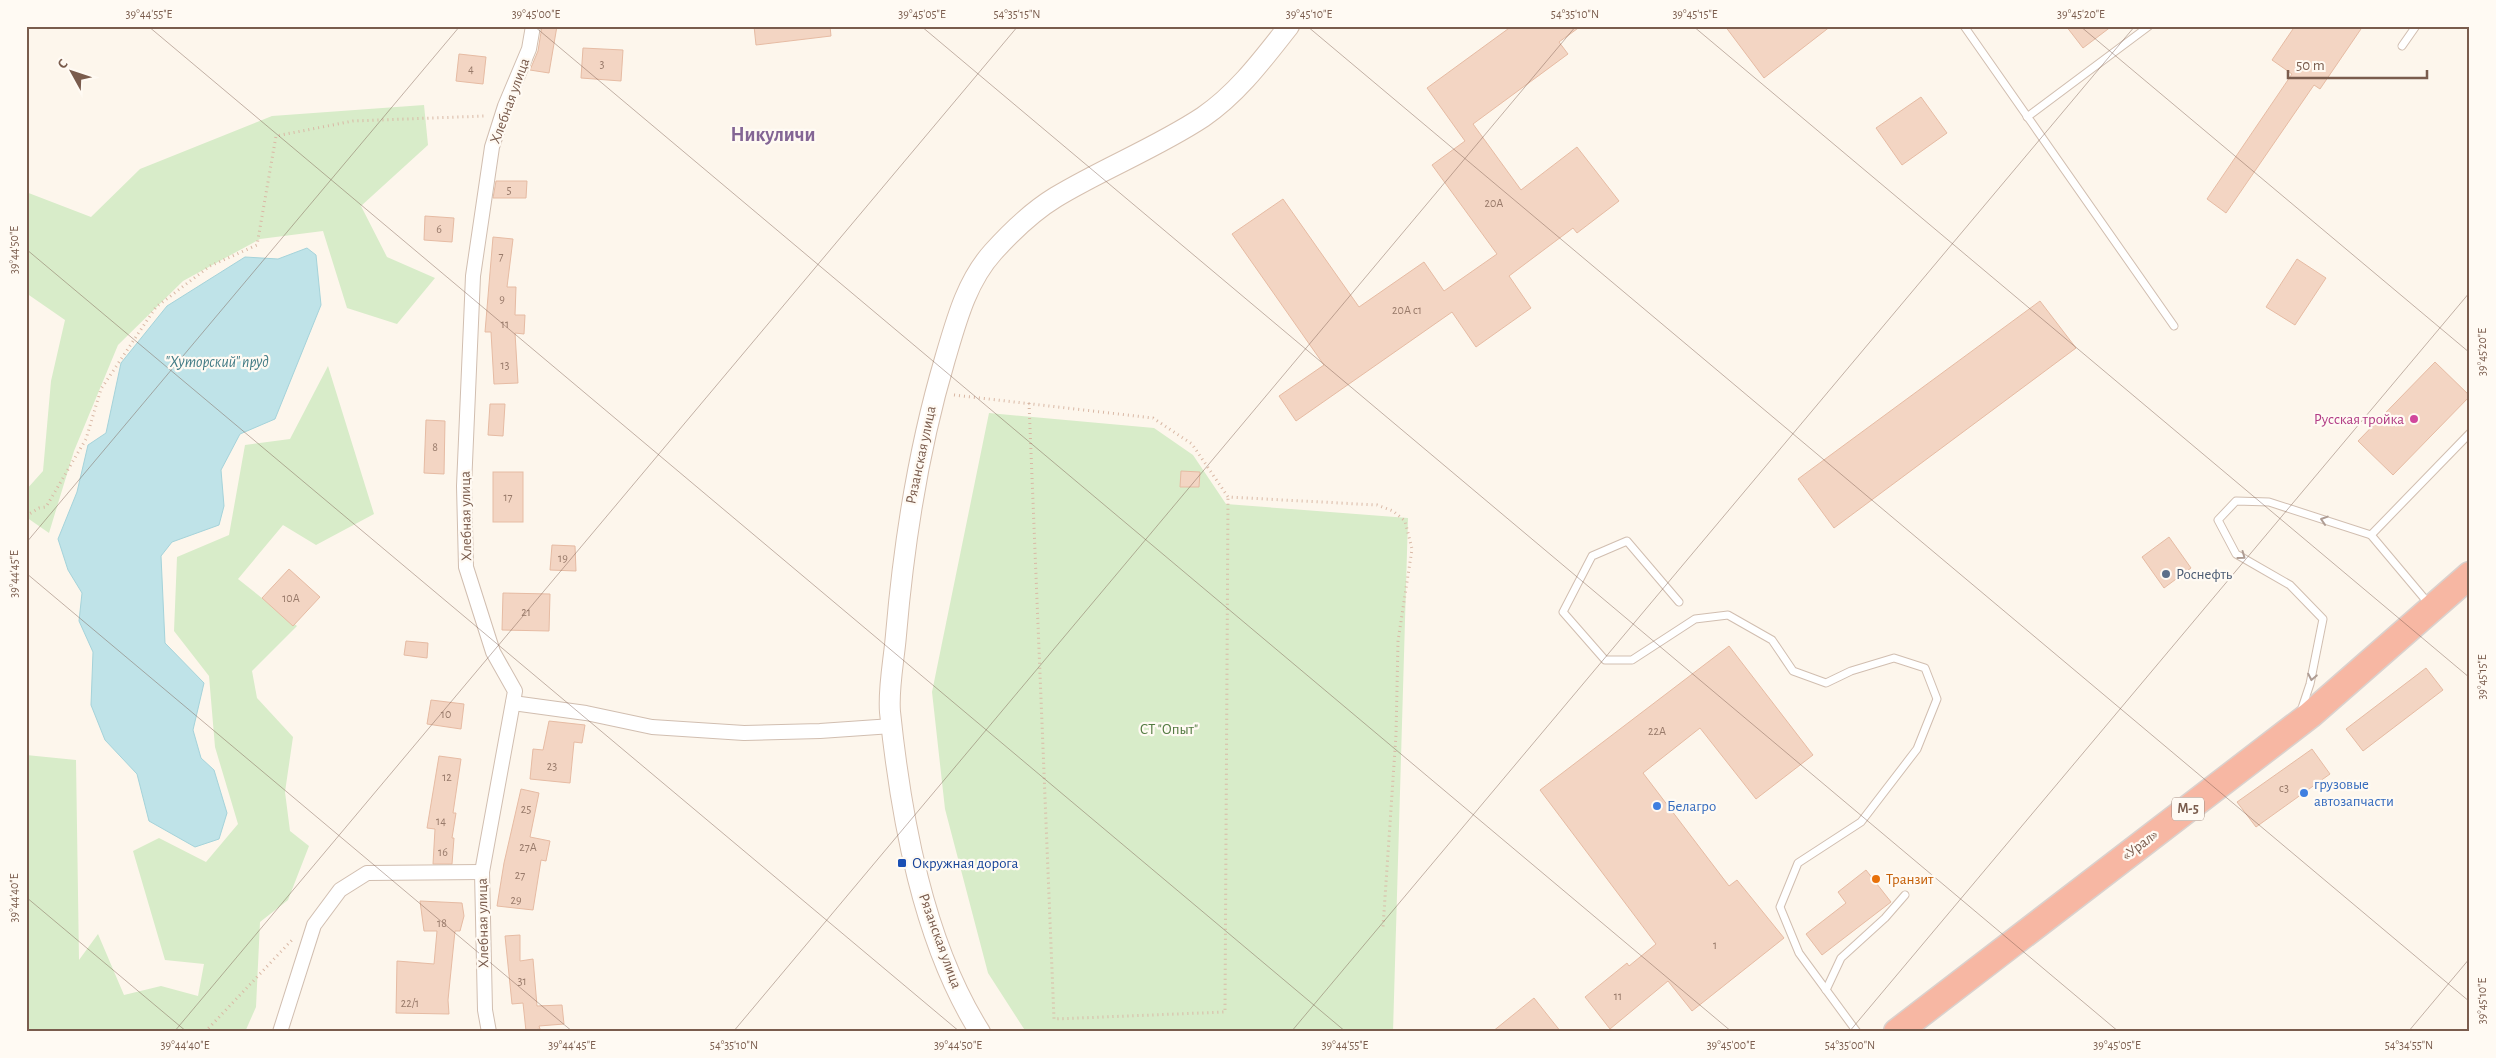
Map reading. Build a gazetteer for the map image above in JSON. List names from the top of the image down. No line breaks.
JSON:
{"streets":{"highway":["М-5","«Урал»"],"street":["Хлебная улица","Рязанская улица"]},"districts":["Никуличи"],"water":["\"Хуторский\" пруд"],"parks":["СТ \"Опыт\""],"places":{"other":["Русская тройка","Роснефть","грузовые автозапчасти","Белагро","Транзит"],"transit":["Окружная дорога"]},"house_numbers":["3","4","5","20А","6","7","9","20А с1","11","13","8","17","19","10А","21","10","22А","23","12","с3","25","14","27А","16","27","29","18","1","31","11","22/1"],"scale_bar":"50 m","north":"top left","coordinates":["39°44'55\"E","39°45'00\"E","39°45'05\"E","54°35'15\"N","39°45'10\"E","54°35'10\"N","39°45'15\"E","39°45'20\"E","39°44'50\"E","39°44'45\"E","39°44'40\"E","54°35'00\"N","54°34'55\"N"]}
